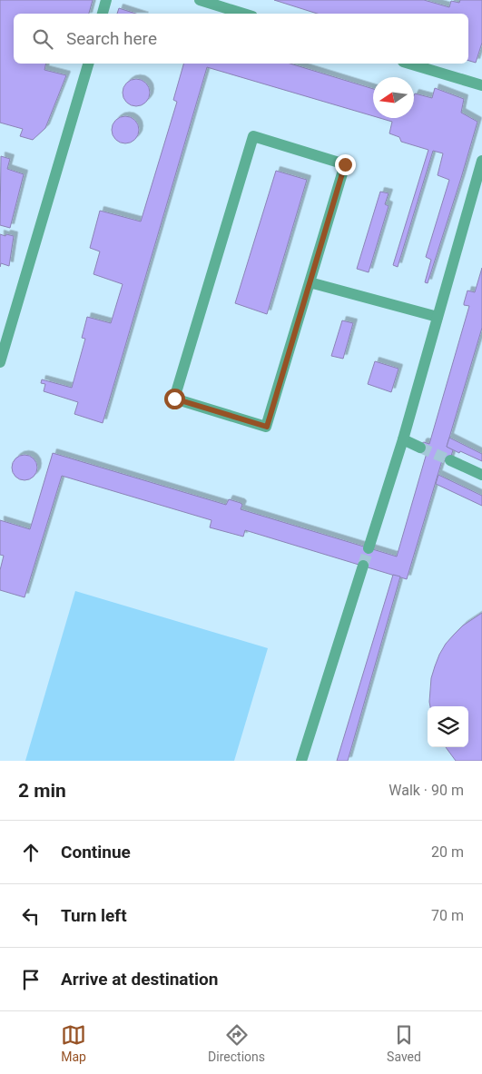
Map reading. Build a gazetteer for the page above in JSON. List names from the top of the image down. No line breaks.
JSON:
{"north":"left","page":{"search":"Search here","heading":["2 min","Walk · 90 m"],"list":[["Continue","20 m"],["Turn left","70 m"],"Arrive at destination"],"nav":["Map","Directions","Saved"]}}
